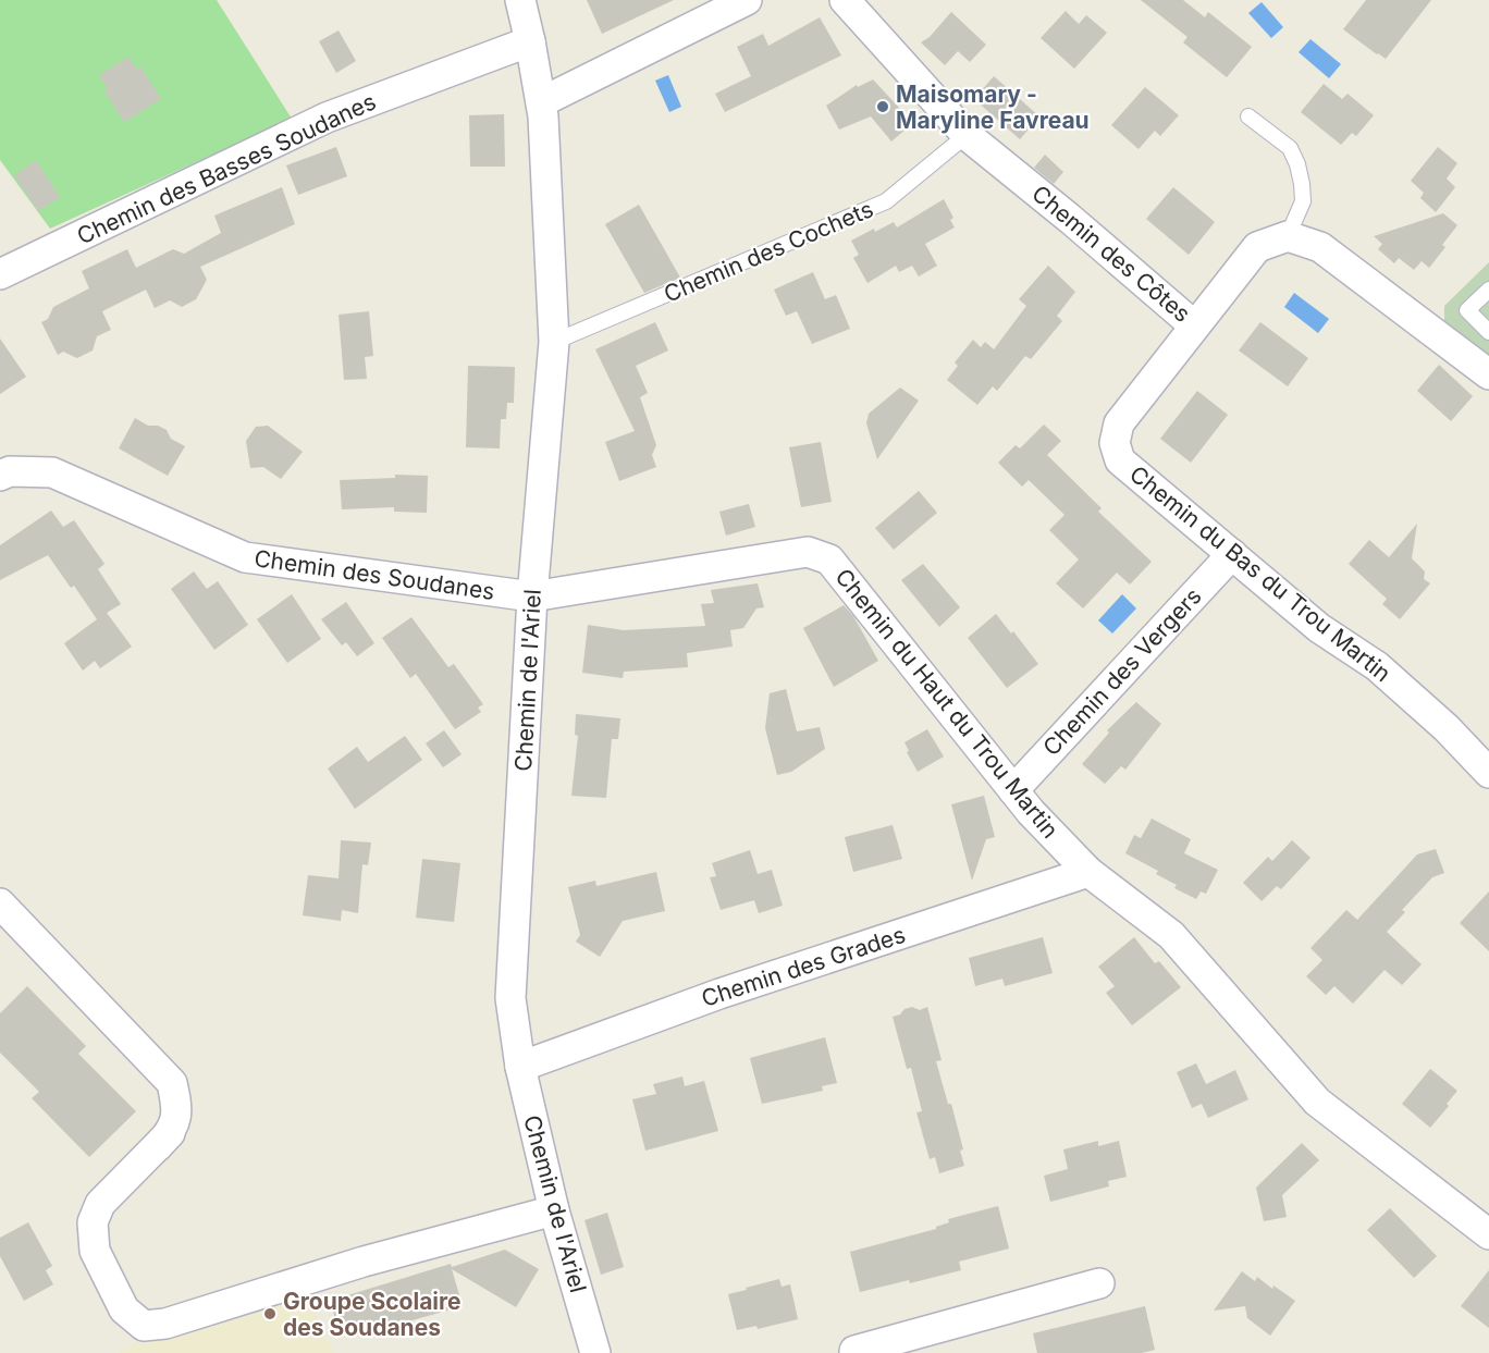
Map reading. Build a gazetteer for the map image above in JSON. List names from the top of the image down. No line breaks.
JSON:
{"streets":{"street":["Chemin des Basses Soudanes","Chemin des Côtes","Chemin du Bas du Trou Martin","Chemin des Soudanes","Chemin des Vergers","Chemin de l'Ariel","Chemin du Haut du Trou Martin","Chemin des Grades"],"lane":["Chemin des Cochets"]},"crossings":[["Chemin des Basses Soudanes","Chemin de l'Ariel"],["Chemin des Cochets","Chemin des Côtes"],["Chemin des Cochets","Chemin de l'Ariel"],["Chemin des Côtes","Chemin du Bas du Trou Martin"],["Chemin du Bas du Trou Martin","Chemin des Vergers"],["Chemin des Soudanes","Chemin de l'Ariel"],["Chemin des Soudanes","Chemin du Haut du Trou Martin"],["Chemin des Vergers","Chemin du Haut du Trou Martin"],["Chemin de l'Ariel","Chemin du Haut du Trou Martin"],["Chemin de l'Ariel","Chemin des Grades"],["Chemin du Haut du Trou Martin","Chemin des Grades"]],"places":["Maisomary - Maryline Favreau","Groupe Scolaire des Soudanes"]}
